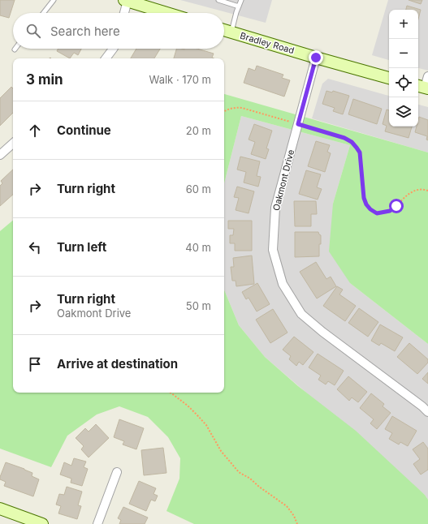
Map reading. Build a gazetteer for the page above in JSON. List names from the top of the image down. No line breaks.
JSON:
{"streets":{"street":["Bradley Road","Oakmont Drive"]},"crossings":[["Bradley Road","Oakmont Drive"]],"page":{"map_buttons":["+","−"],"search":"Search here","heading":["3 min","Walk · 170 m"],"list":[["Continue","20 m"],["Turn right","60 m"],["Turn left","40 m"],["Turn right","Oakmont Drive","50 m"],"Arrive at destination"]}}
